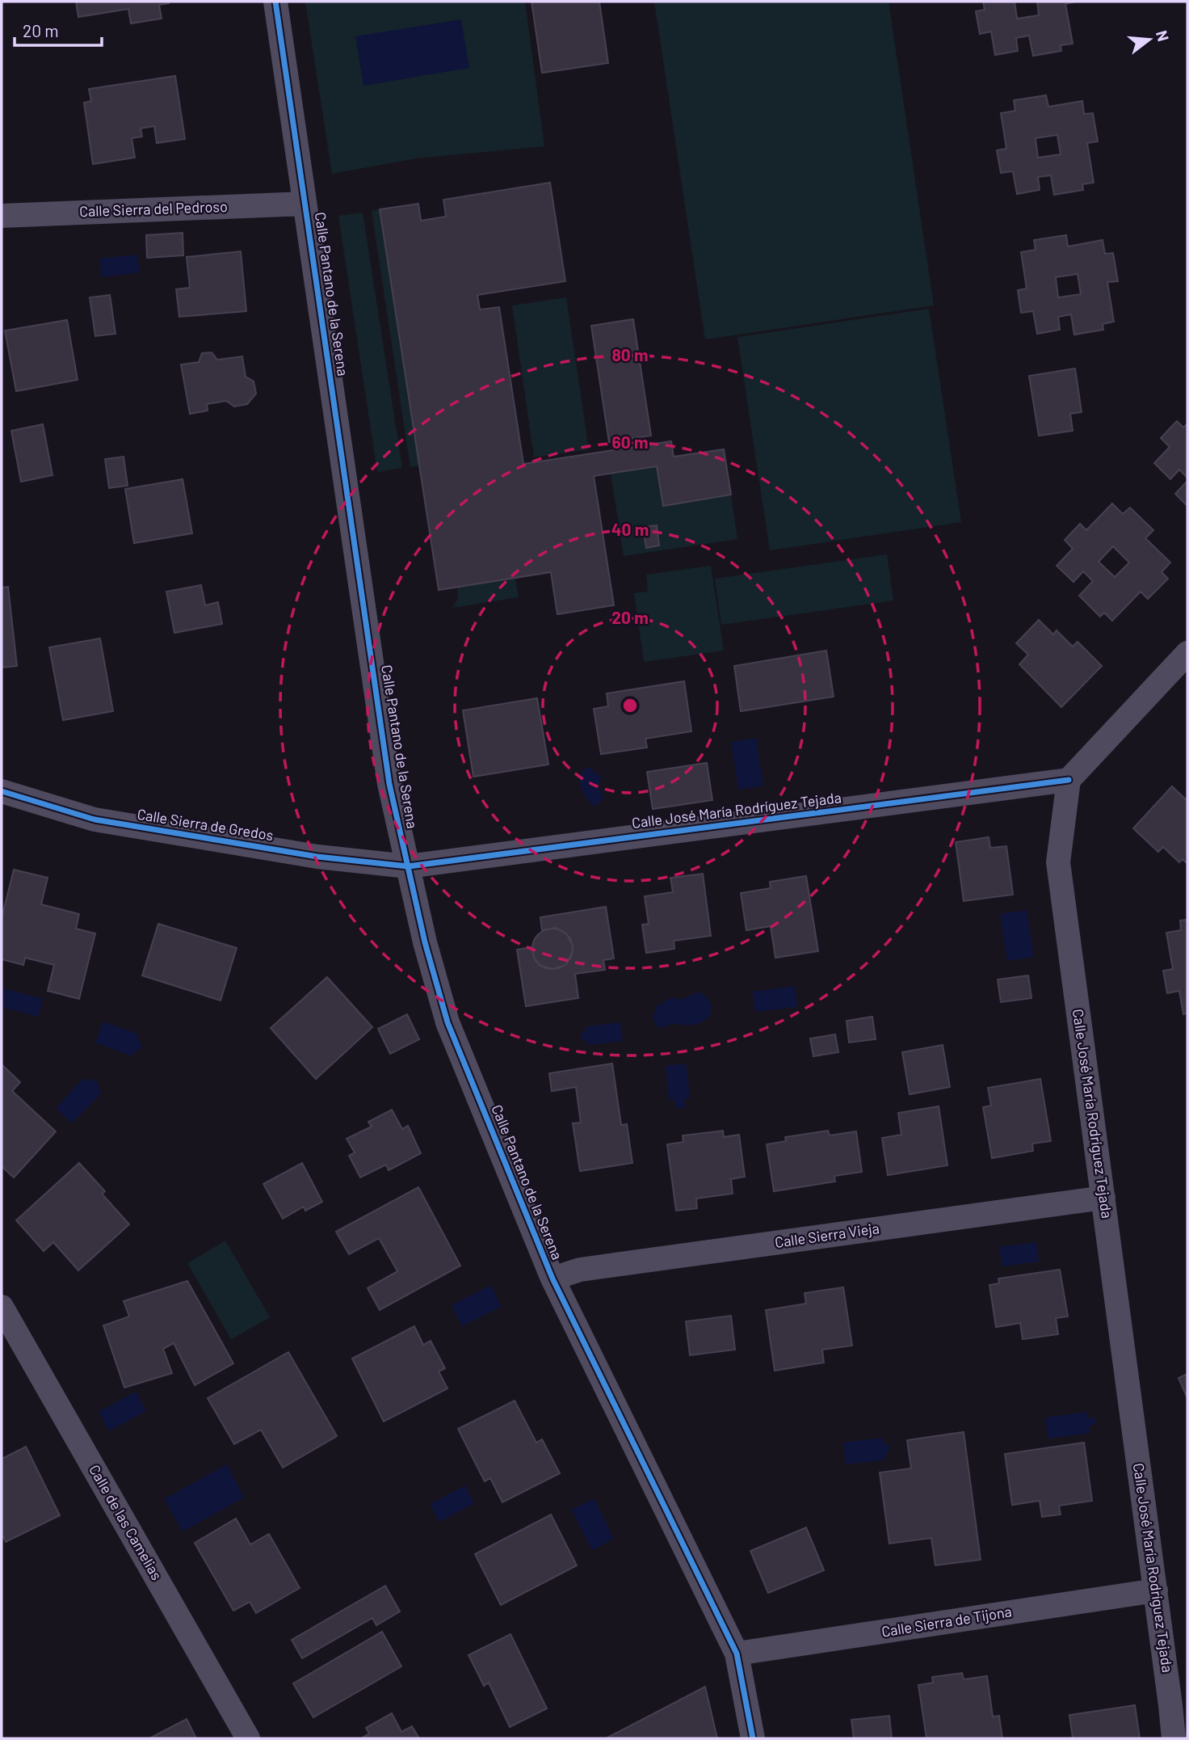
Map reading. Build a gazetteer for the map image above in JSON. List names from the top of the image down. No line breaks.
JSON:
{"streets":{"street":["Calle Sierra del Pedroso","Calle Pantano de la Serena","Calle José María Rodríguez Tejada","Calle Sierra de Gredos","Calle Sierra Vieja","Calle de las Camelias","Calle Sierra de Tijona"]},"crossings":[["Calle Sierra del Pedroso","Calle Pantano de la Serena"],["Calle Pantano de la Serena","Calle José María Rodríguez Tejada"],["Calle Pantano de la Serena","Calle Sierra de Gredos"],["Calle Pantano de la Serena","Calle Sierra Vieja"],["Calle Pantano de la Serena","Calle Sierra de Tijona"],["Calle José María Rodríguez Tejada","Calle Sierra de Gredos"],["Calle José María Rodríguez Tejada","Calle Sierra Vieja"],["Calle José María Rodríguez Tejada","Calle Sierra de Tijona"]],"scale_bar":"20 m","north":"right","rings":["80 m","60 m","40 m","20 m"]}
